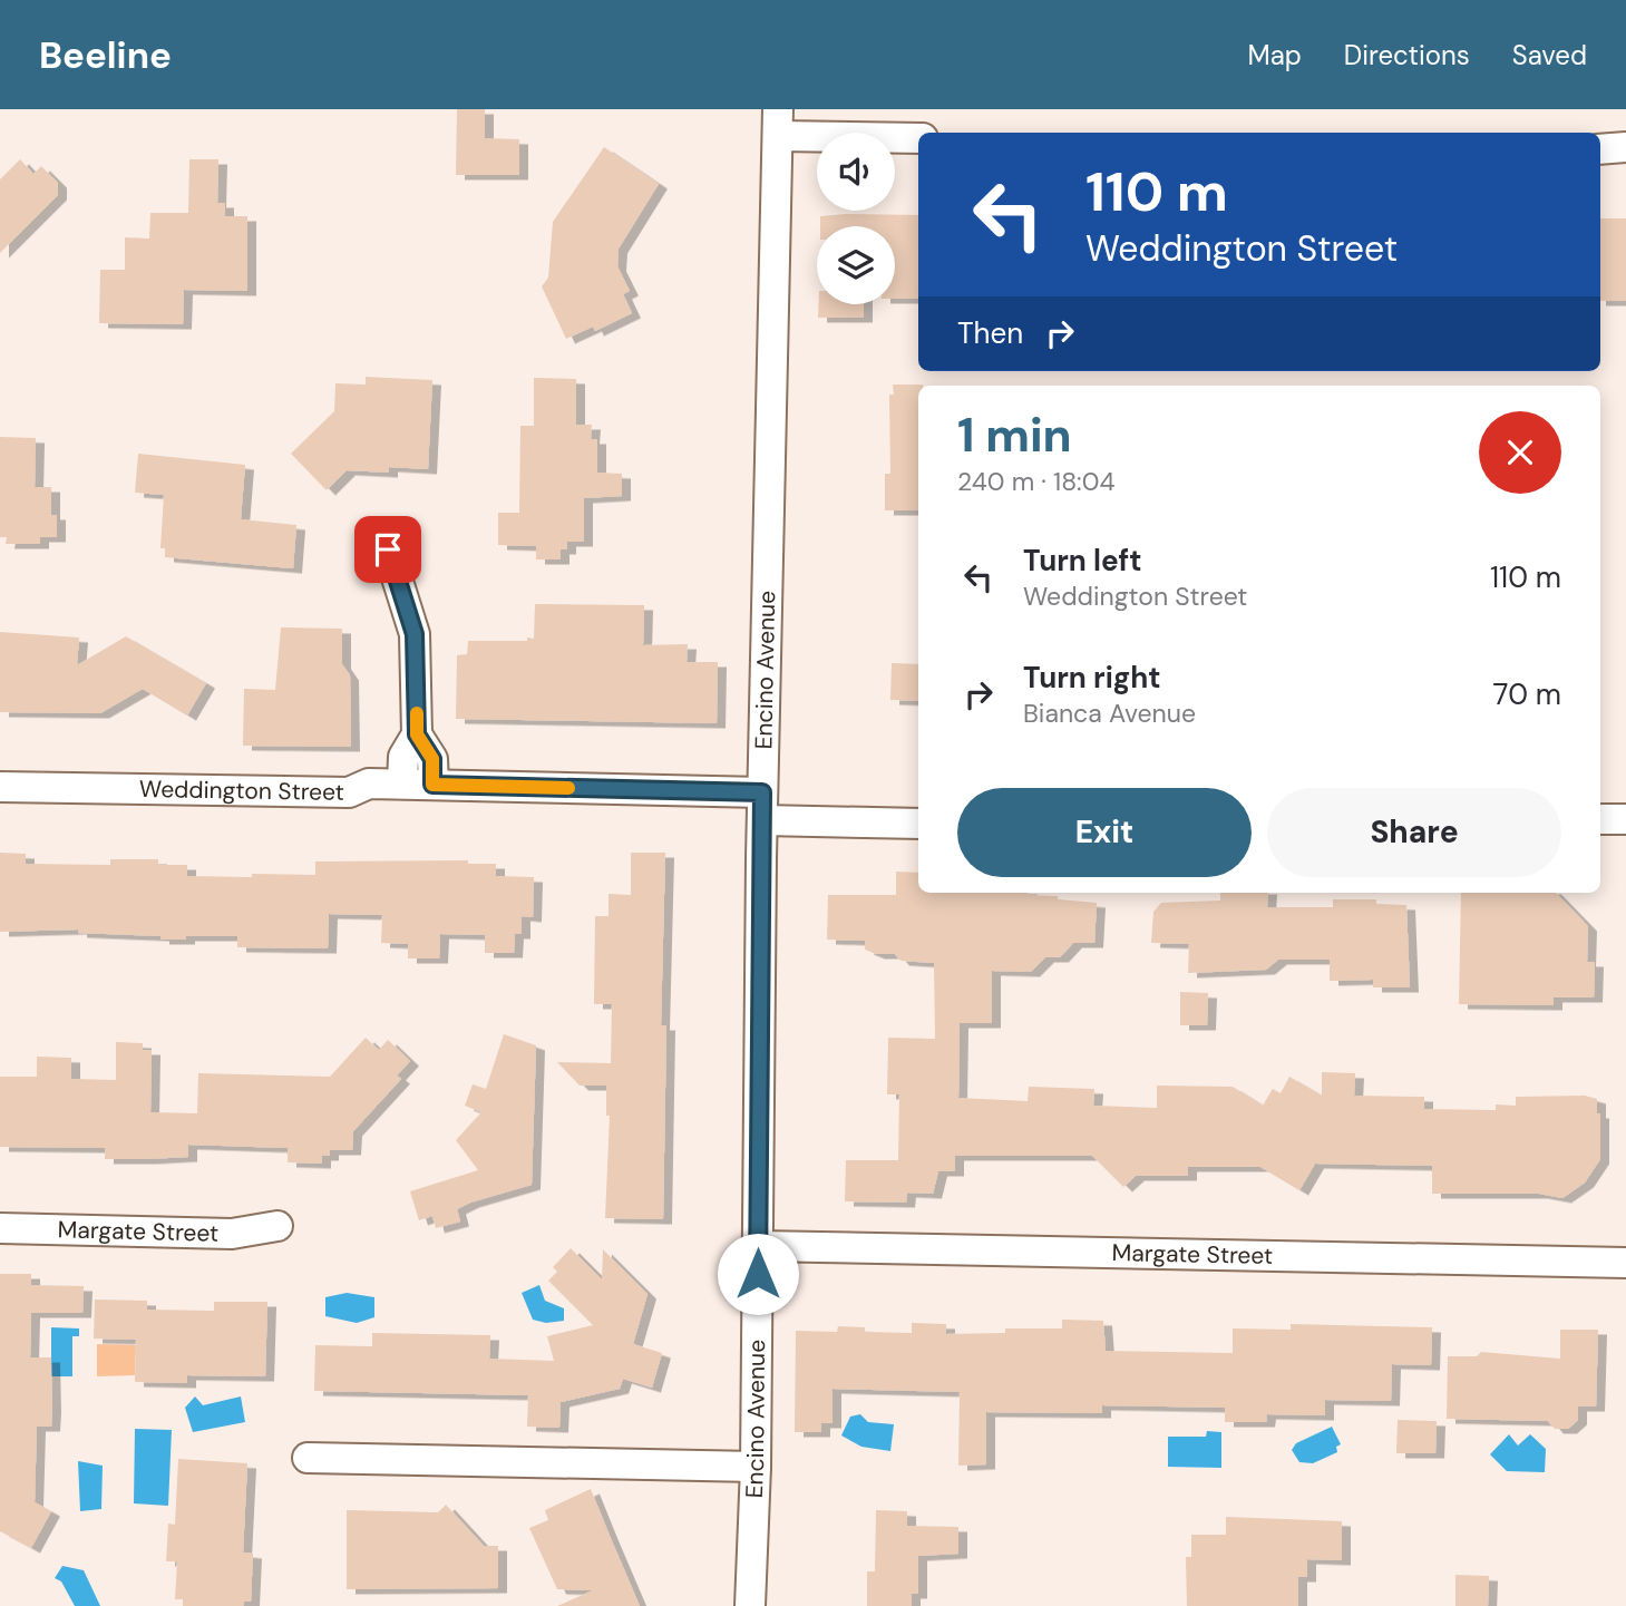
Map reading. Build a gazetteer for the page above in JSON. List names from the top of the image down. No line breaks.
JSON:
{"streets":{"street":["Encino Avenue","Weddington Street","Margate Street"]},"crossings":[["Encino Avenue","Weddington Street"],["Encino Avenue","Margate Street"]],"page":{"header":"Beeline","nav":["Map","Directions","Saved"],"turn":["110 m","Weddington Street"],"then":"Then","heading":["1 min","240 m · 18:04"],"list":[{"name":"Turn left","note":"Weddington Street","value":"110 m"},{"name":"Turn right","note":"Bianca Avenue","value":"70 m"}],"buttons":["Exit","Share"]}}
